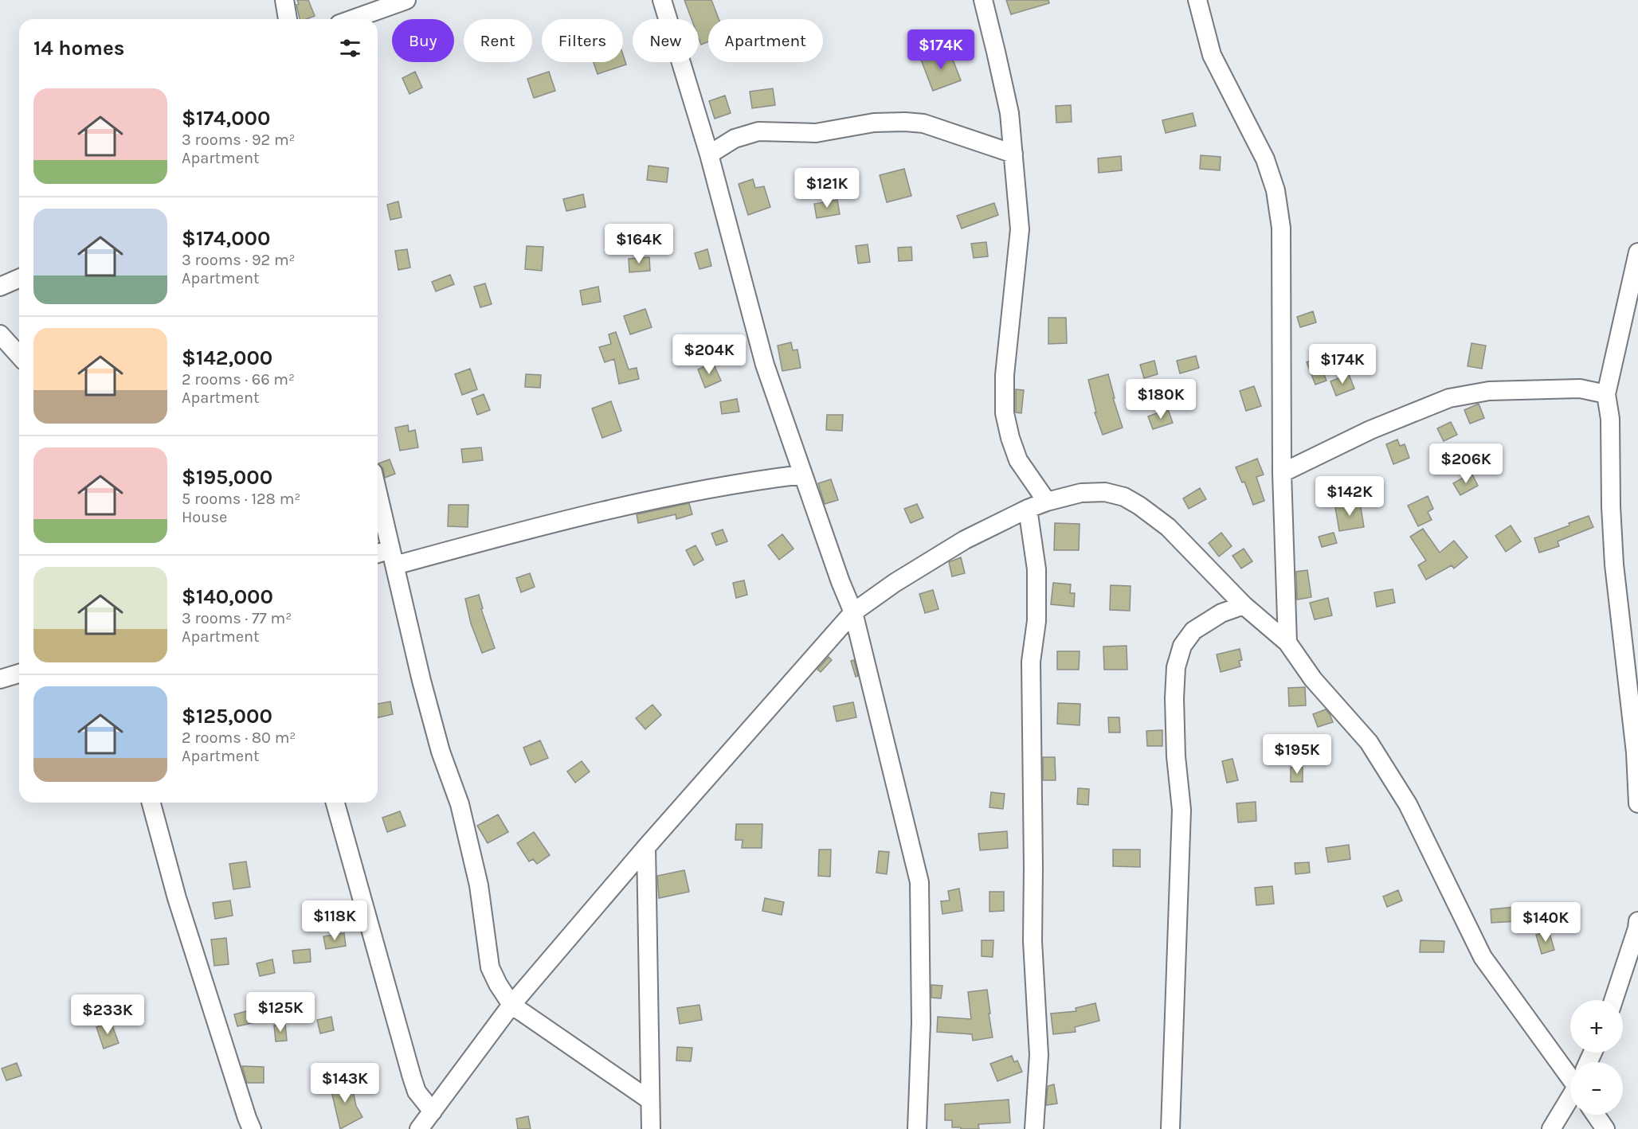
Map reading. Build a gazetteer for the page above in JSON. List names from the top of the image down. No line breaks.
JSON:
{"page":{"chip":["Buy","Rent","Filters","New","Apartment"],"heading":"14 homes","price":["$174K","$121K","$164K","$204K","$174K","$180K","$206K","$142K","$195K","$118K","$140K","$125K","$233K","$143K"],"list":[{"name":"$174,000","note":"3 rooms · 92 m² · Apartment"},{"name":"$174,000","note":"3 rooms · 92 m² · Apartment"},{"name":"$142,000","note":"2 rooms · 66 m² · Apartment"},{"name":"$195,000","note":"5 rooms · 128 m² · House"},{"name":"$140,000","note":"3 rooms · 77 m² · Apartment"},{"name":"$125,000","note":"2 rooms · 80 m² · Apartment"}],"map_buttons":["+","−"]}}
